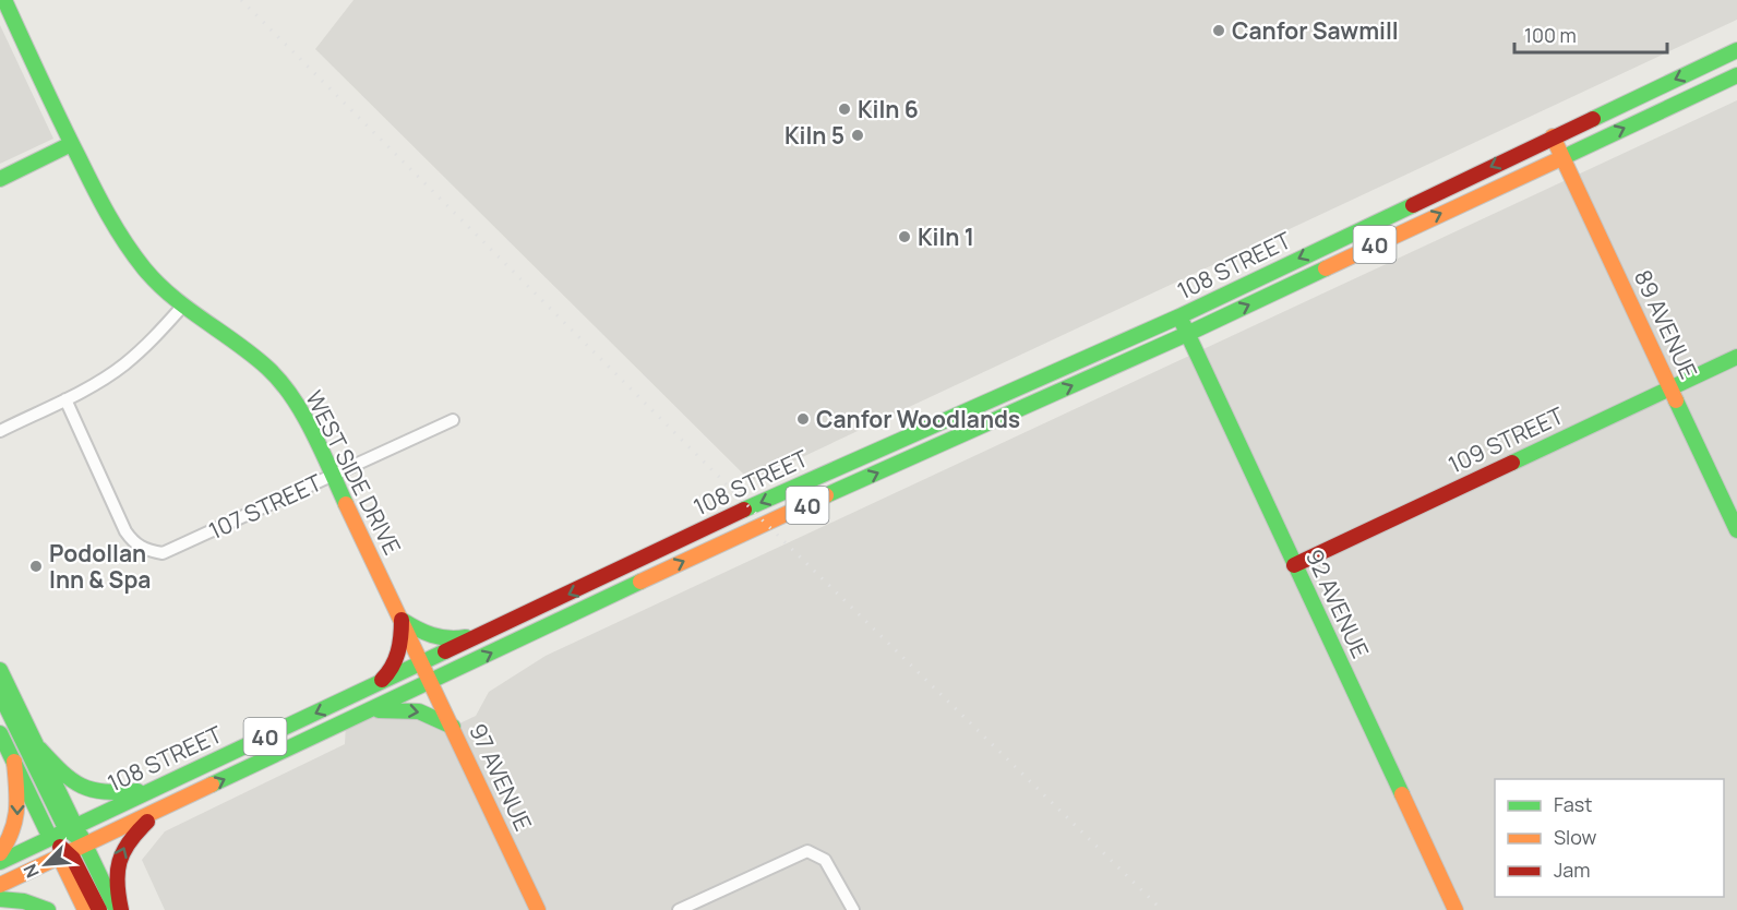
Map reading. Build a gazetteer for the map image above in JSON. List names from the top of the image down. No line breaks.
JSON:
{"streets":{"main road":["40","108 STREET","89 AVENUE","109 STREET","WEST SIDE DRIVE","92 AVENUE","97 AVENUE"],"street":["107 STREET"]},"crossings":[["108 STREET","89 AVENUE"],["108 STREET","WEST SIDE DRIVE"],["108 STREET","92 AVENUE"],["108 STREET","97 AVENUE"],["89 AVENUE","109 STREET"],["109 STREET","92 AVENUE"],["WEST SIDE DRIVE","107 STREET"],["WEST SIDE DRIVE","97 AVENUE"]],"places":["Canfor Sawmill","Kiln 6","Kiln 5","Kiln 1","Canfor Woodlands","Podollan Inn & Spa"],"legend":["Fast","Slow","Jam"],"scale_bar":"100 m","north":"bottom left"}
